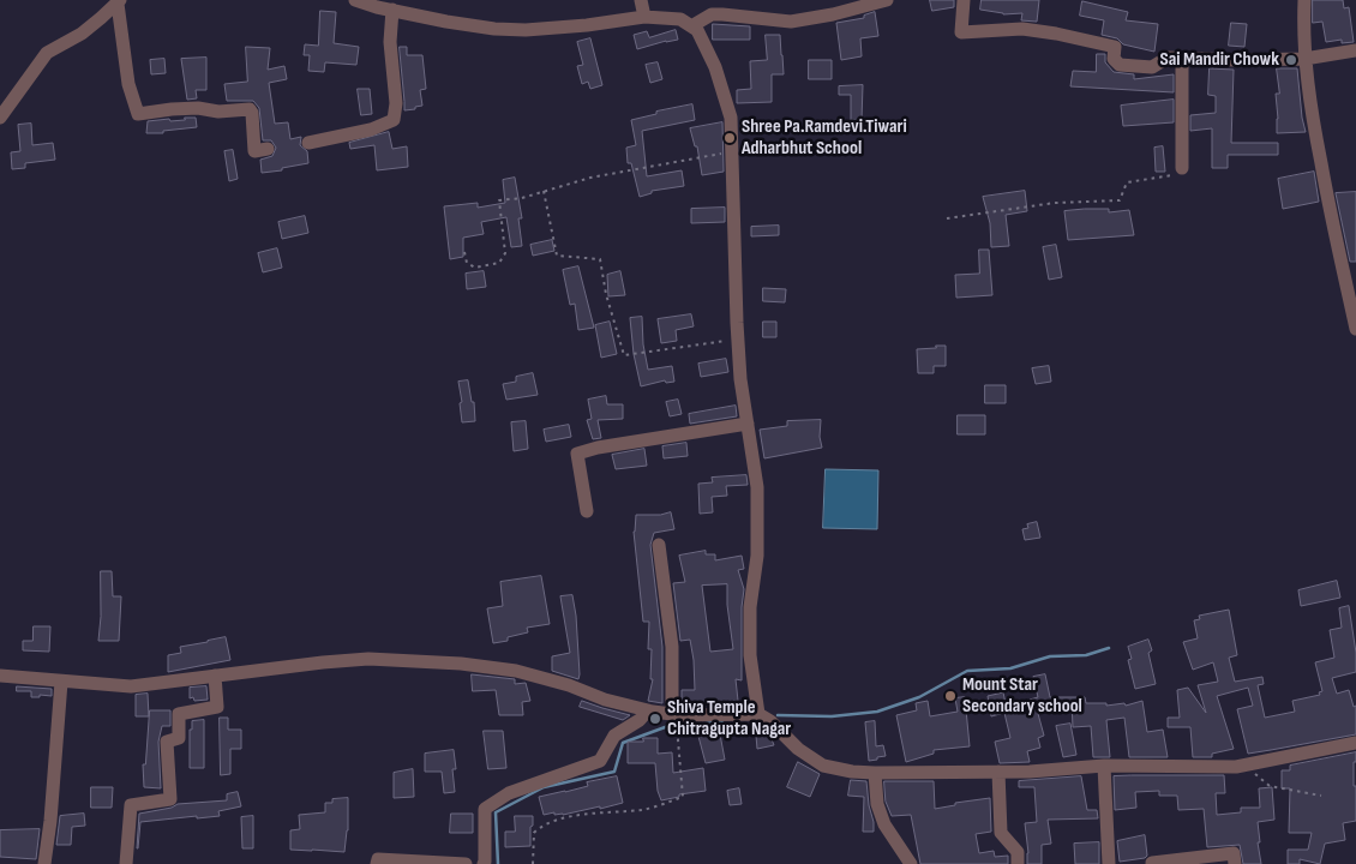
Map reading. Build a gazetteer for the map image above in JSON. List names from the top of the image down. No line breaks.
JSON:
{"places":["Sai Mandir Chowk","Shree Pa.Ramdevi.Tiwari Adharbhut School","Mount Star Secondary school","Shiva Temple Chitragupta Nagar"]}
